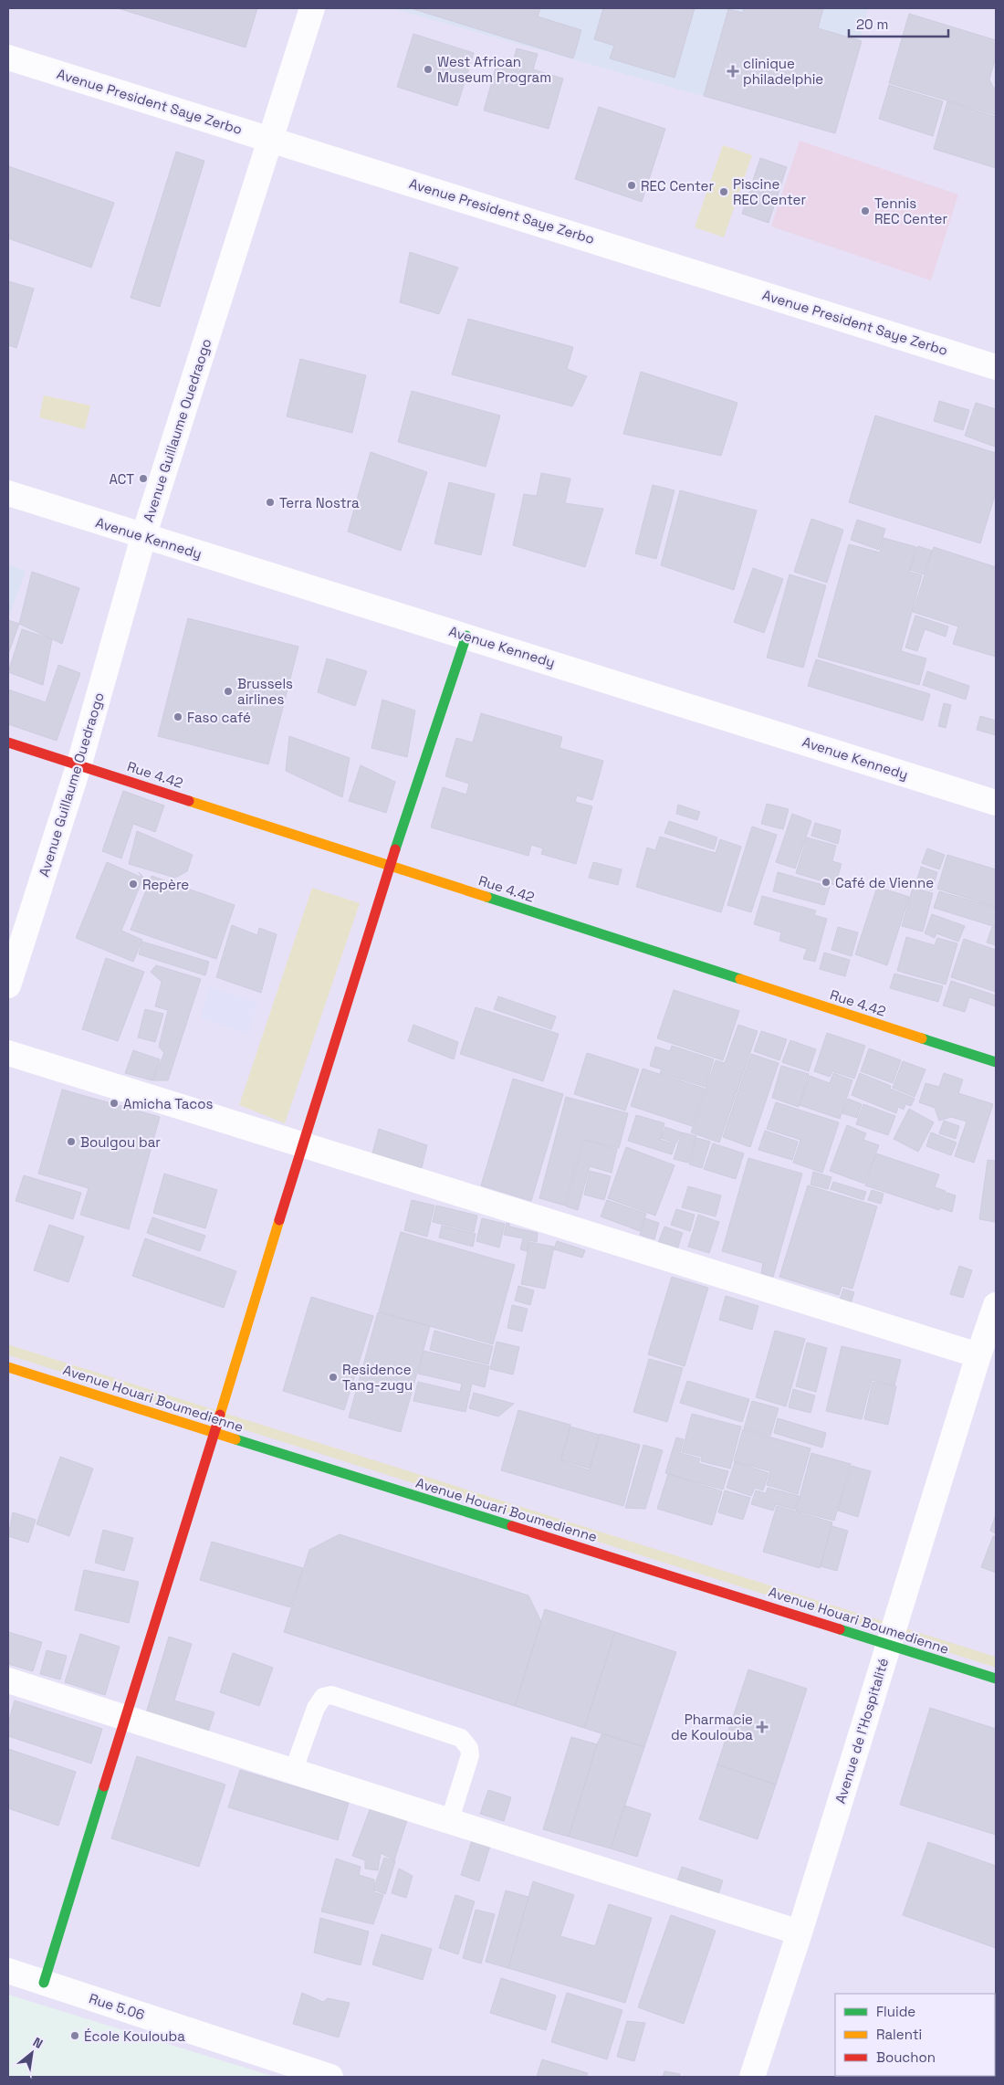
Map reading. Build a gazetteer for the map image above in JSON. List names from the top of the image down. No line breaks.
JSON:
{"streets":{"street":["Avenue President Saye Zerbo","Avenue Guillaume Ouedraogo","Avenue Kennedy","Rue 4.42","Avenue Houari Boumedienne","Avenue de l'Hospitalité","Rue 5.06"]},"crossings":[["Avenue President Saye Zerbo","Avenue Guillaume Ouedraogo"],["Avenue Guillaume Ouedraogo","Avenue Kennedy"],["Avenue Guillaume Ouedraogo","Rue 4.42"],["Avenue Houari Boumedienne","Avenue de l'Hospitalité"]],"places":{"other":["West African Museum Program","REC Center","Piscine REC Center","Tennis REC Center","ACT","Terra Nostra","Brussels airlines","Faso café","Café de Vienne","Repère","Amicha Tacos","Boulgou bar","Residence Tang-zugu","École Koulouba"],"health":["clinique philadelphie","Pharmacie de Koulouba"]},"legend":["Fluide","Ralenti","Bouchon"],"scale_bar":"20 m","north":"top right"}
